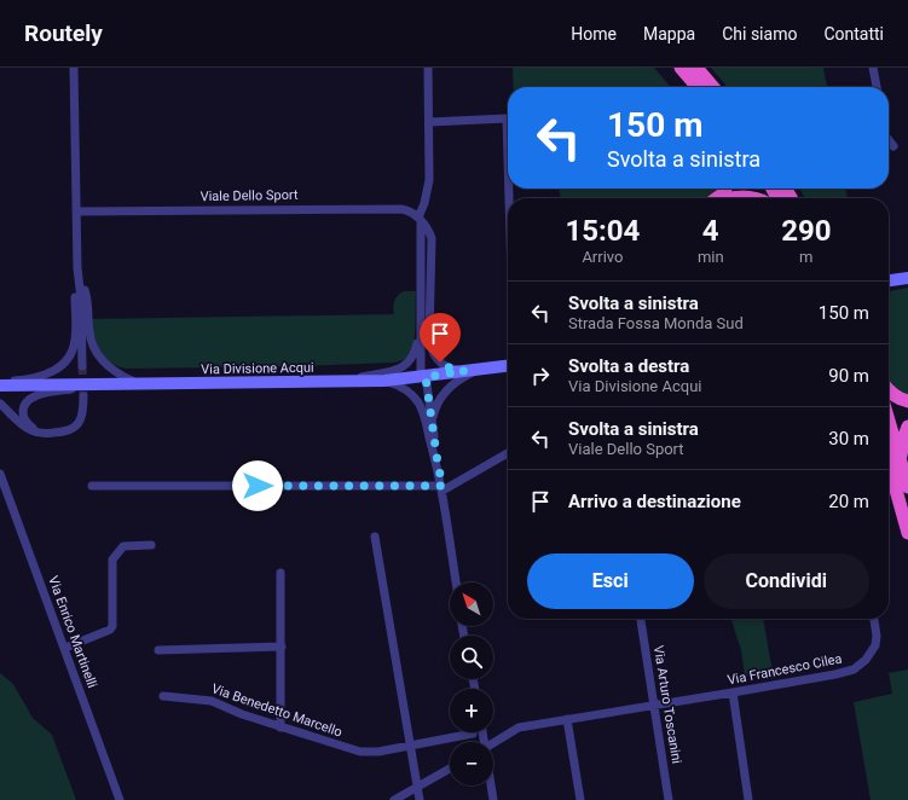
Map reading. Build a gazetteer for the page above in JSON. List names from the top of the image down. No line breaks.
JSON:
{"streets":{"main road":["Via Divisione Acqui"],"street":["Viale Dello Sport","Via Enrico Martinelli","Via Francesco Cilea","Via Arturo Toscanini","Via Benedetto Marcello"]},"crossings":[["Via Francesco Cilea","Via Arturo Toscanini"]],"north":"top left","page":{"header":"Routely","nav":["Home","Mappa","Chi siamo","Contatti"],"turn":["150 m","Svolta a sinistra"],"eta":["15:04","Arrivo","4","min","290","m"],"list":[{"name":"Svolta a sinistra","note":"Strada Fossa Monda Sud","value":"150 m"},{"name":"Svolta a destra","note":"Via Divisione Acqui","value":"90 m"},{"name":"Svolta a sinistra","note":"Viale Dello Sport","value":"30 m"},{"name":"Arrivo a destinazione","value":"20 m"}],"buttons":["Esci","Condividi"],"map_buttons":["+","−"]}}
